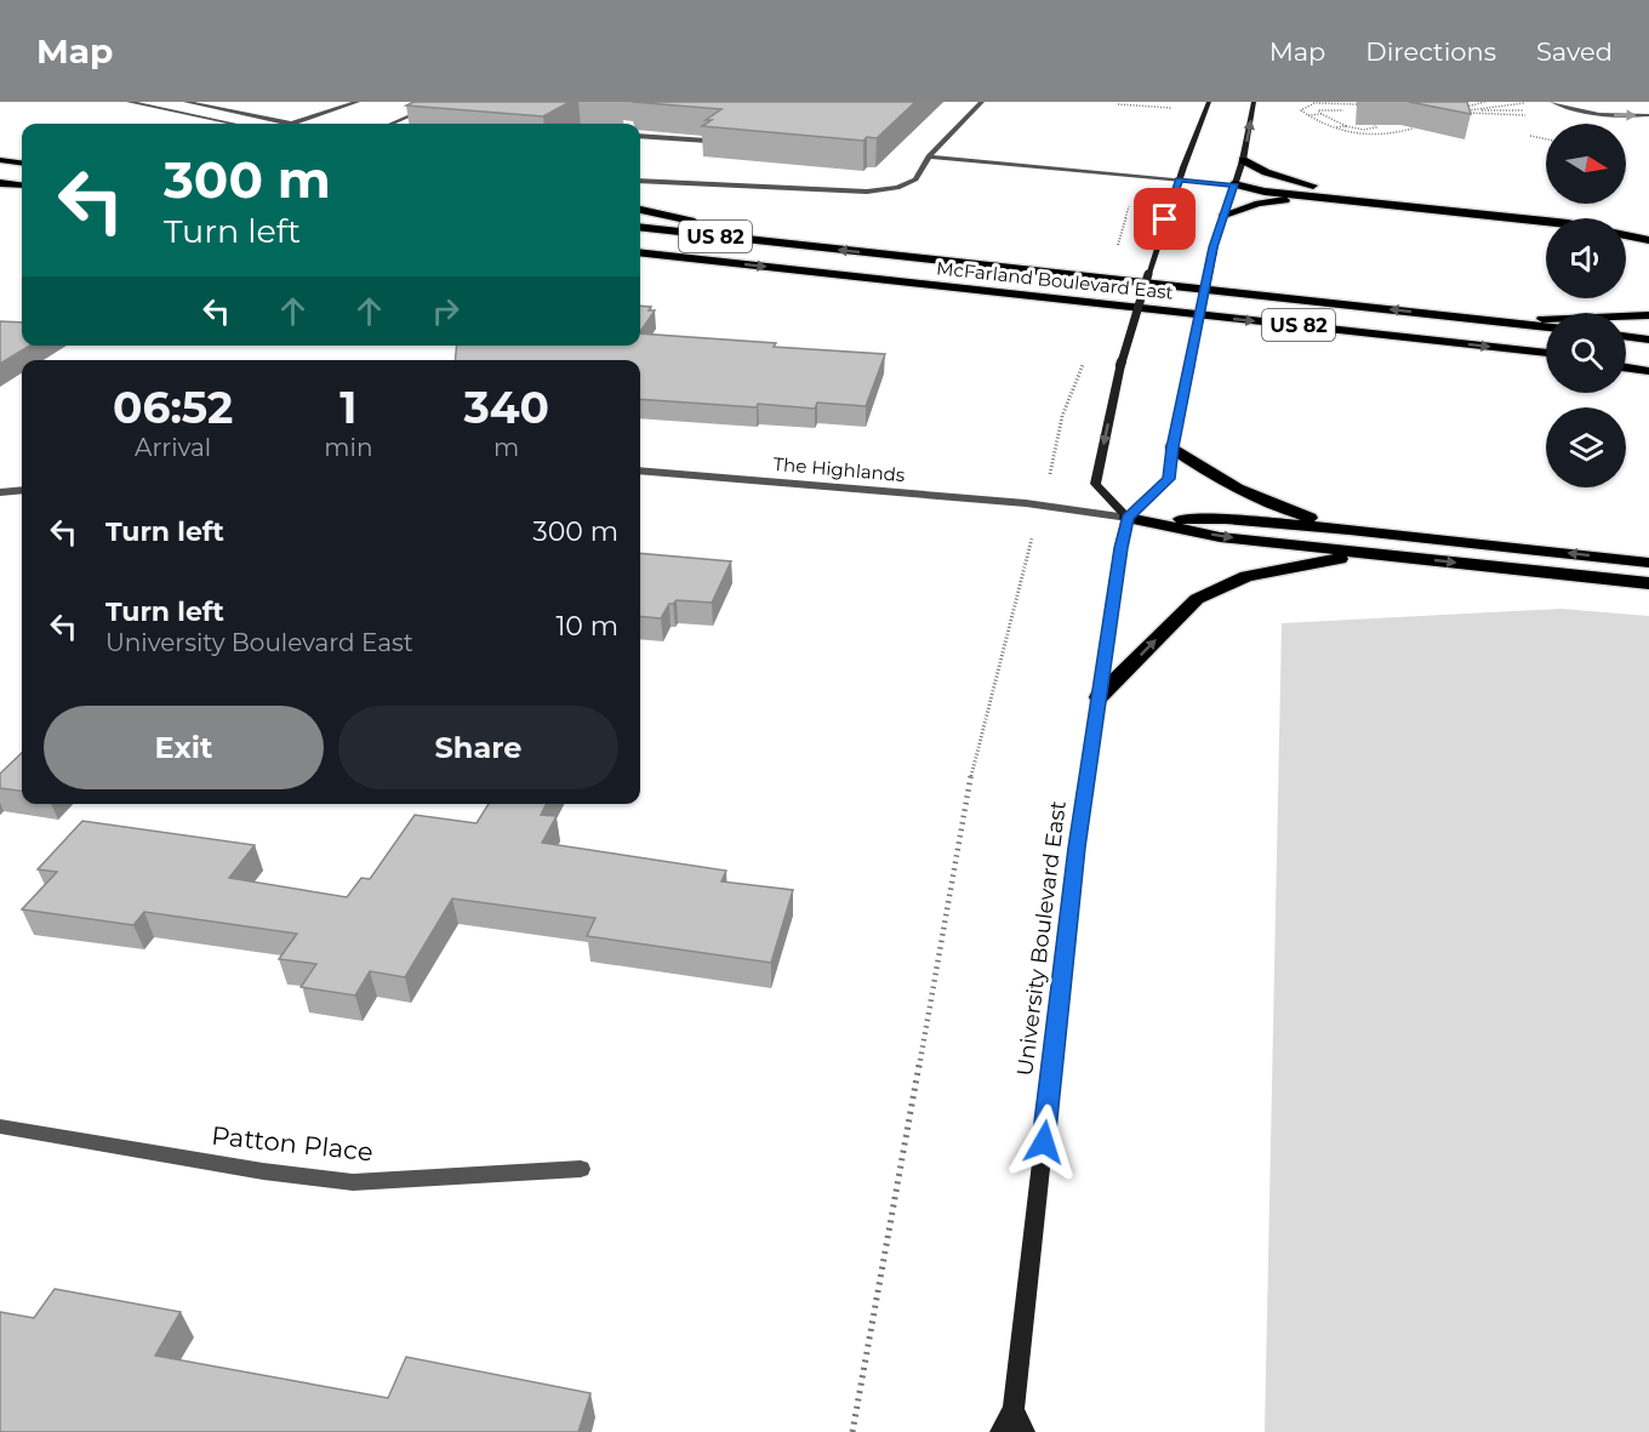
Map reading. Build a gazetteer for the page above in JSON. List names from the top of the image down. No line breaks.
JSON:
{"streets":{"highway":["US 82","McFarland Boulevard East"],"main road":["University Boulevard East"],"street":["The Highlands","Patton Place"]},"crossings":[["The Highlands","University Boulevard East"]],"north":"right","page":{"header":"Map","nav":["Map","Directions","Saved"],"turn":["300 m","Turn left"],"eta":["06:52","Arrival","1","min","340","m"],"list":[{"name":"Turn left","value":"300 m"},{"name":"Turn left","note":"University Boulevard East","value":"10 m"}],"buttons":["Exit","Share"]}}
